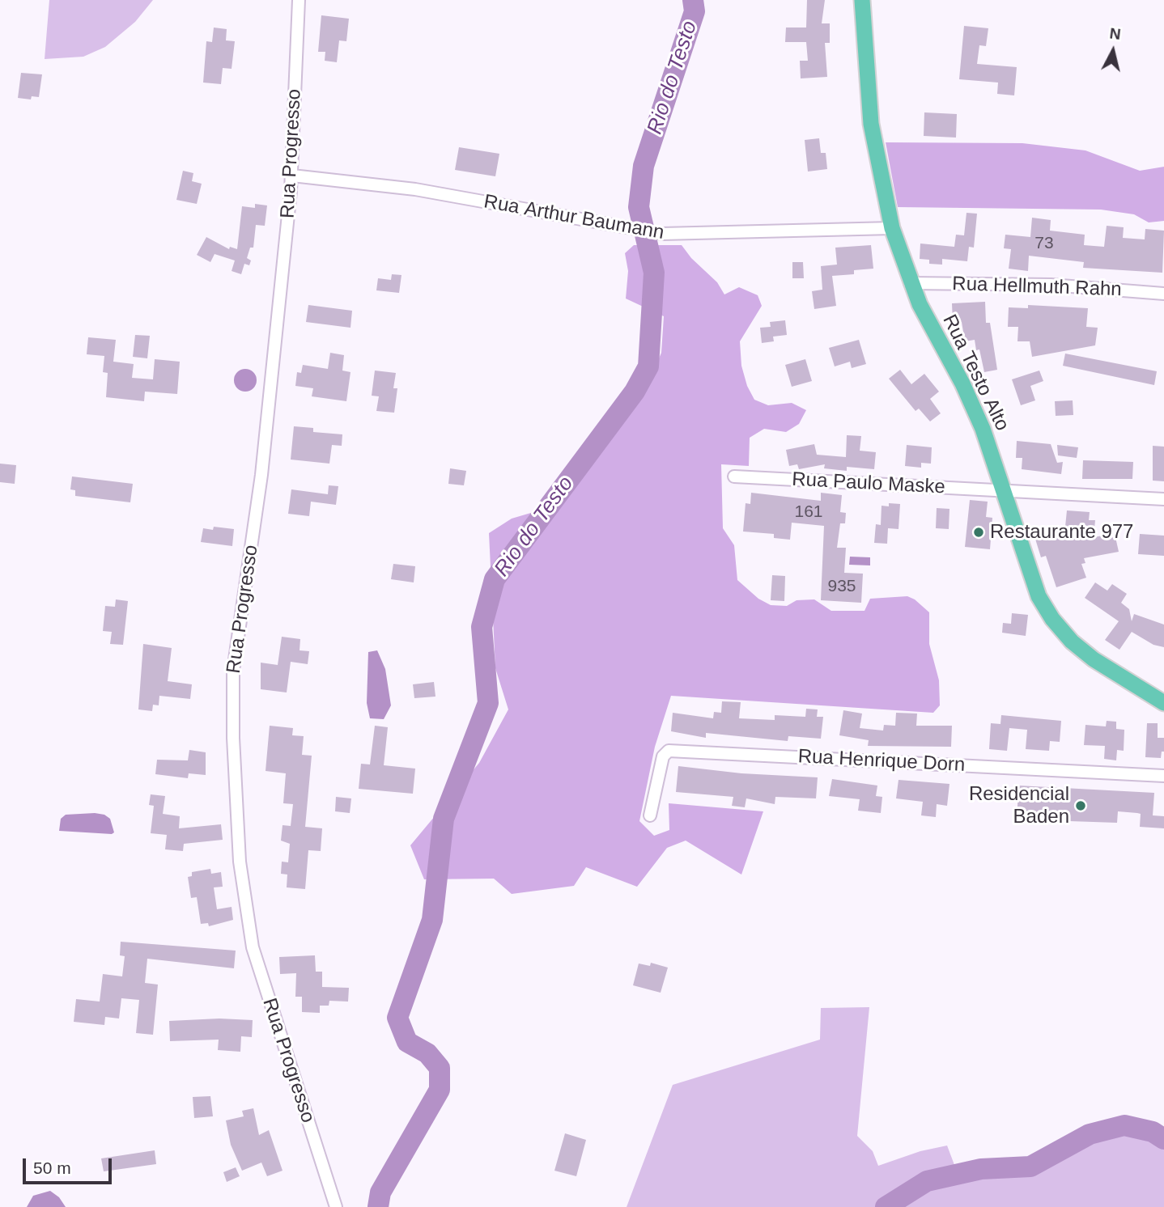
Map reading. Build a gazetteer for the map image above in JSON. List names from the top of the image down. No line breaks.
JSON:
{"streets":{"main road":["Rua Testo Alto"],"street":["Rua Progresso","Rua Arthur Baumann","Rua Hellmuth Rahn","Rua Paulo Maske","Rua Henrique Dorn"]},"crossings":[["Rua Progresso","Rua Arthur Baumann"],["Rua Arthur Baumann","Rua Testo Alto"],["Rua Hellmuth Rahn","Rua Testo Alto"],["Rua Testo Alto","Rua Paulo Maske"]],"water":["Rio do Testo"],"places":["Restaurante 977","Residencial Baden"],"house_numbers":["73","161","935"],"scale_bar":"50 m","north":"top"}
